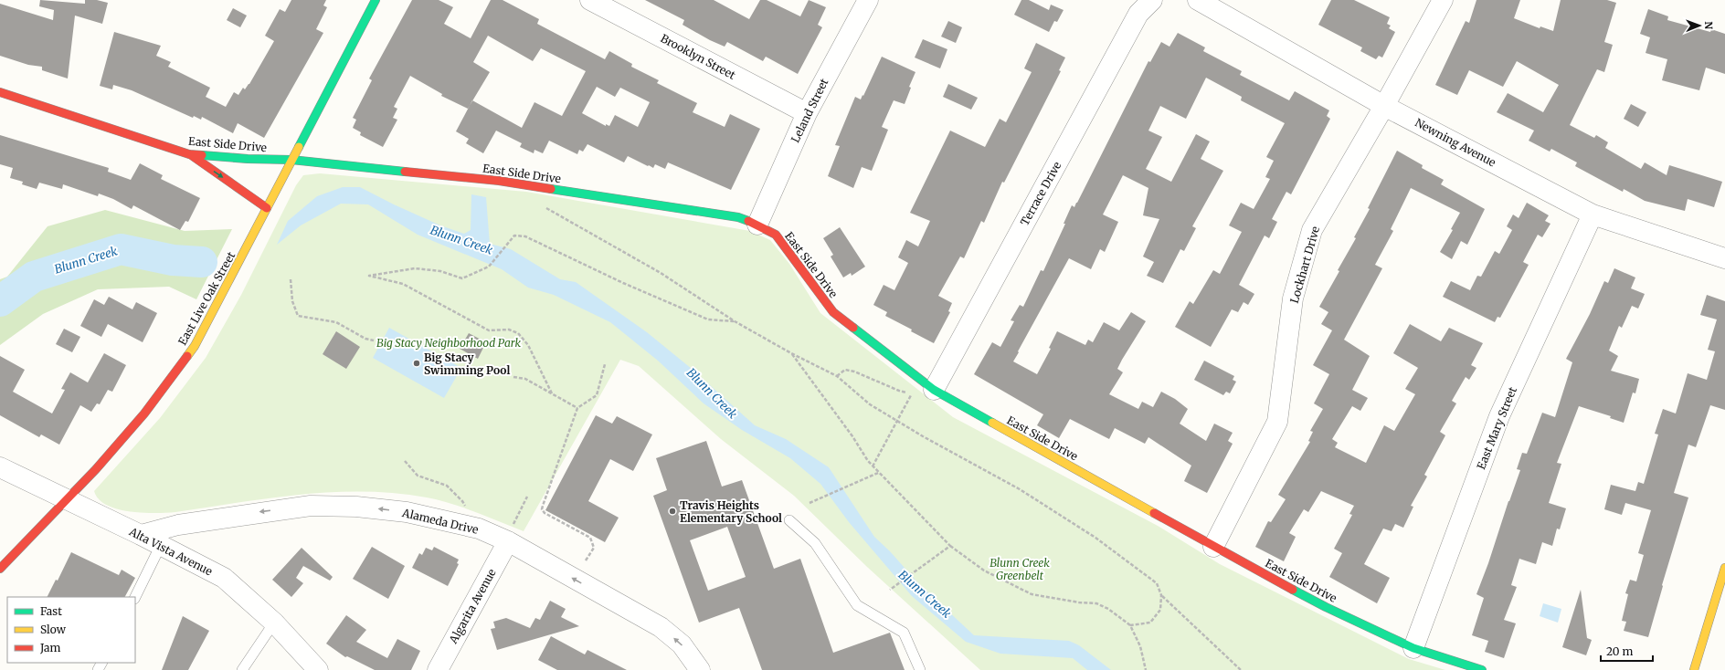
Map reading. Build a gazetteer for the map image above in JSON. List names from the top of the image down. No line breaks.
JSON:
{"streets":{"street":["Brooklyn Street","Leland Street","Newning Avenue","East Side Drive","Terrace Drive","Lockhart Drive","East Live Oak Street","East Mary Street","Alameda Drive","Alta Vista Avenue","Algarita Avenue"]},"crossings":[["Brooklyn Street","Leland Street"],["Leland Street","East Side Drive"],["Newning Avenue","Lockhart Drive"],["Newning Avenue","East Mary Street"],["East Side Drive","Terrace Drive"],["East Side Drive","Lockhart Drive"],["East Side Drive","East Live Oak Street"],["East Side Drive","East Mary Street"],["East Live Oak Street","Alta Vista Avenue"],["Alameda Drive","Alta Vista Avenue"],["Alameda Drive","Algarita Avenue"]],"one_way":["Alameda Drive"],"water":["Blunn Creek"],"parks":["Big Stacy Neighborhood Park","Blunn Creek Greenbelt"],"places":["Big Stacy Swimming Pool","Travis Heights Elementary School"],"legend":["Fast","Slow","Jam"],"scale_bar":"20 m","north":"right"}
